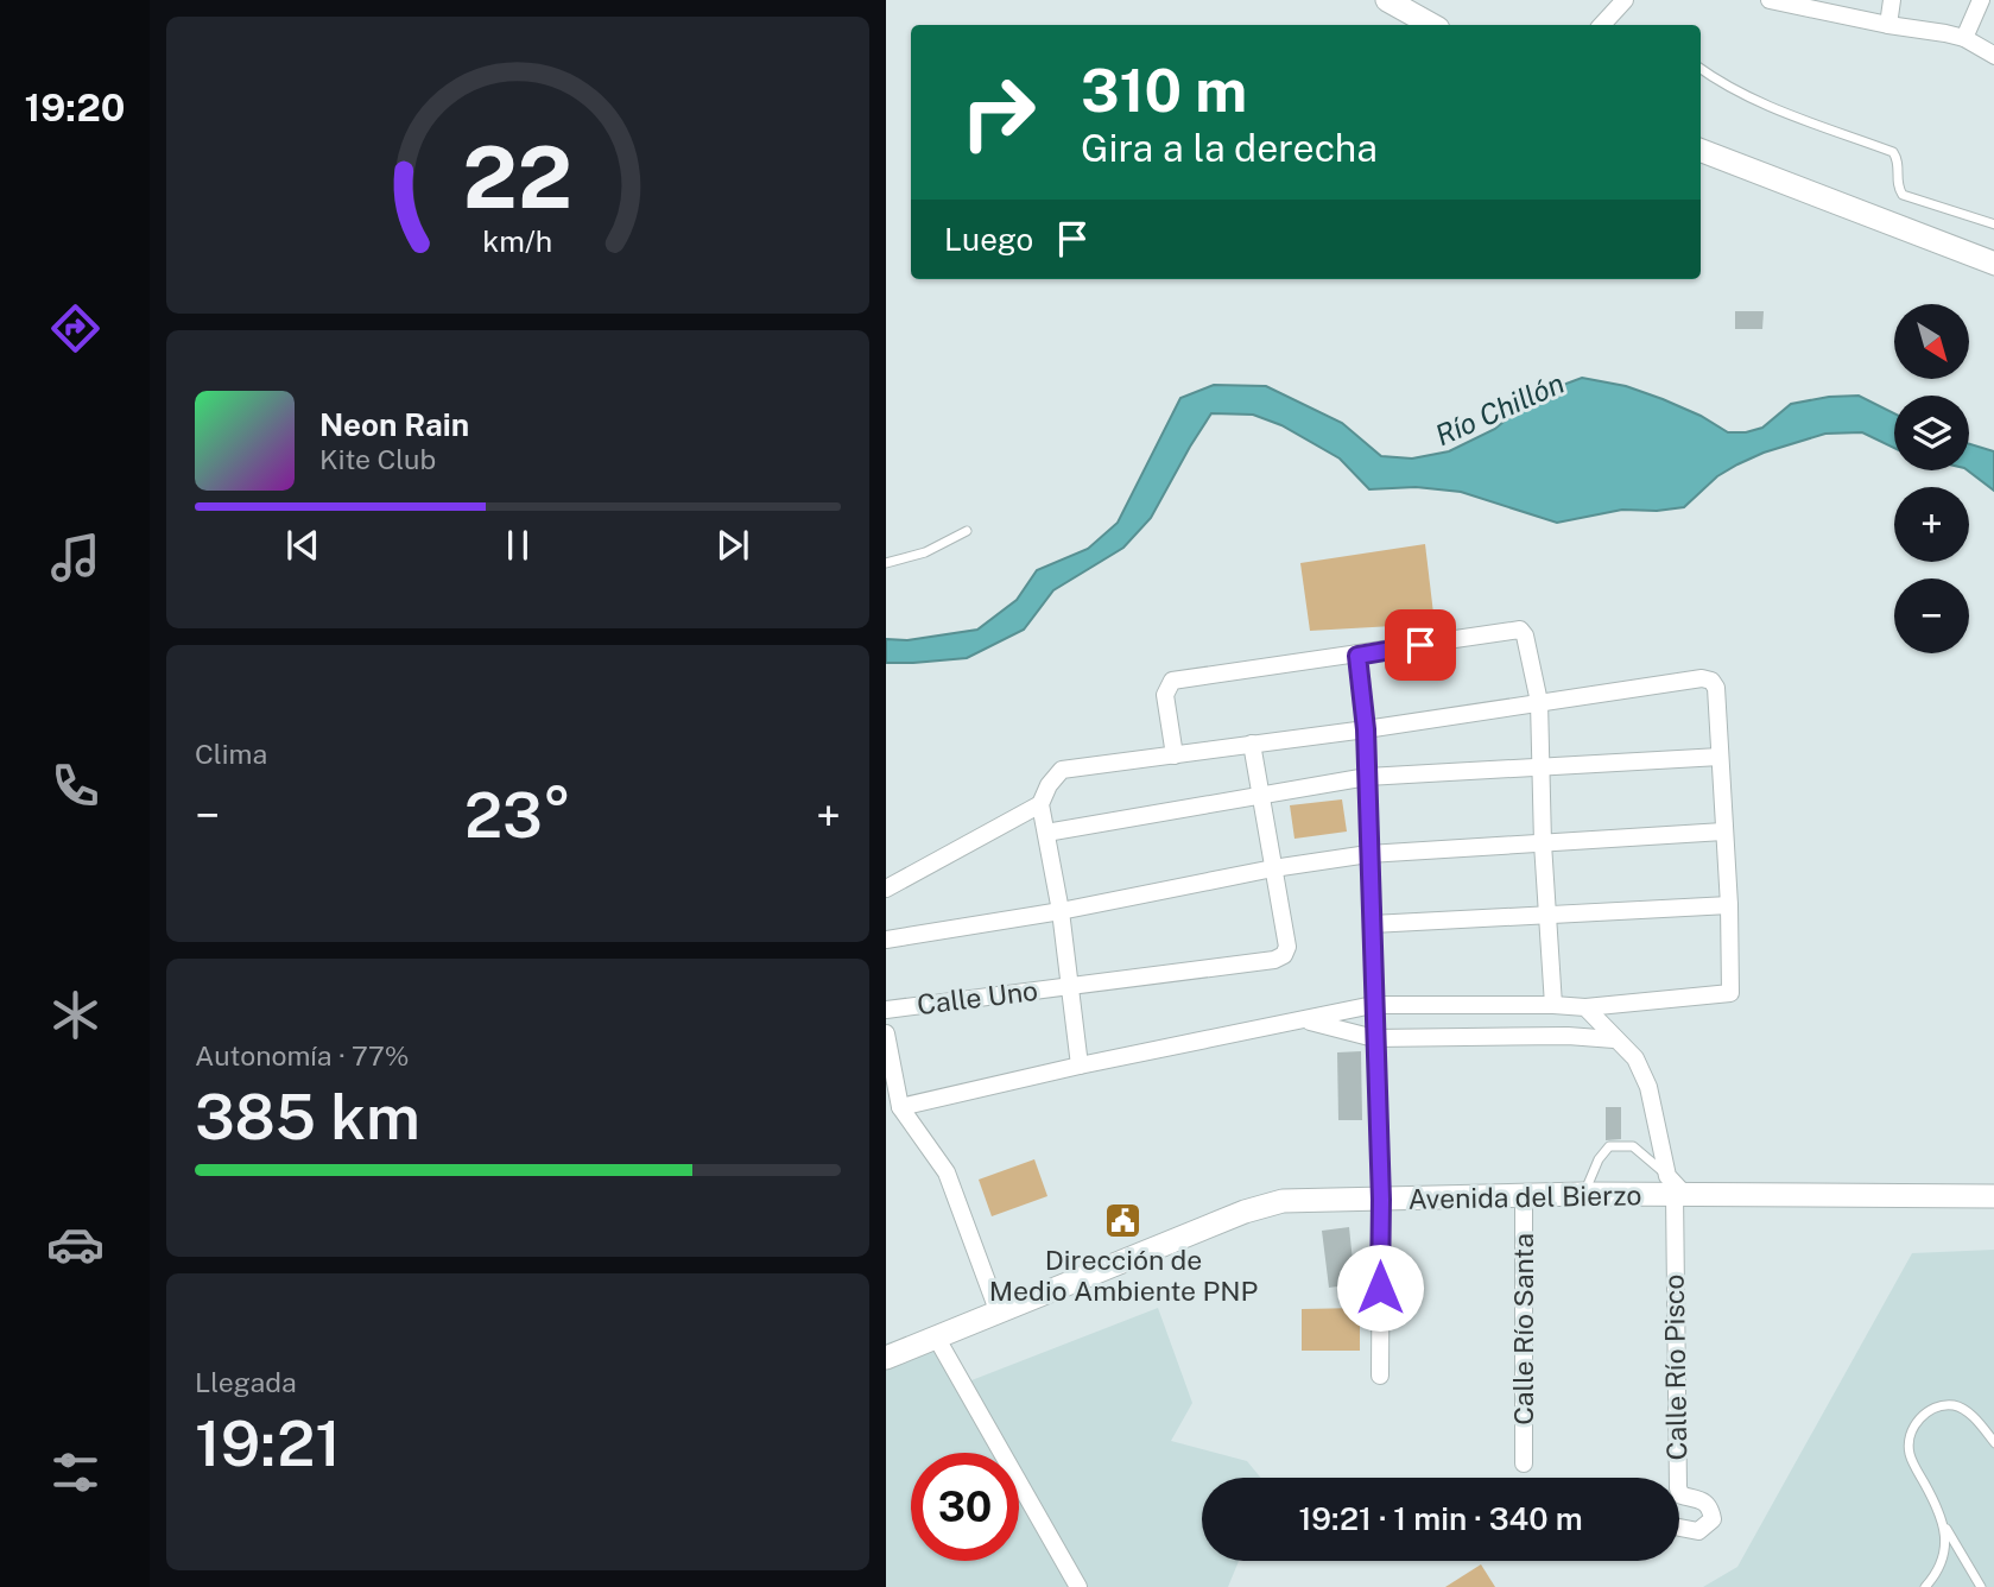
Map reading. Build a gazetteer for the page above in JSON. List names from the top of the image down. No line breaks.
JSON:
{"streets":{"street":["Calle Uno","Avenida del Bierzo","Calle Río Santa","Calle Río Pisco"]},"crossings":[["Avenida del Bierzo","Calle Río Santa"],["Avenida del Bierzo","Calle Río Pisco"]],"water":["Río Chillón"],"places":{"public building":["Dirección de Medio Ambiente PNP"]},"north":"bottom right","page":{"tabs":"19:20","turn":["310 m","Gira a la derecha"],"then":"Luego","map_buttons":["+","−"],"song":["Neon Rain","Kite Club"],"tile":["Clima",["Autonomía · 77%","385 km"],["Llegada","19:21"]],"heat":["−","23°","+"],"limit":"30","trip":"19:21 · 1 min · 340 m","gauge":["22","km/h"]}}
